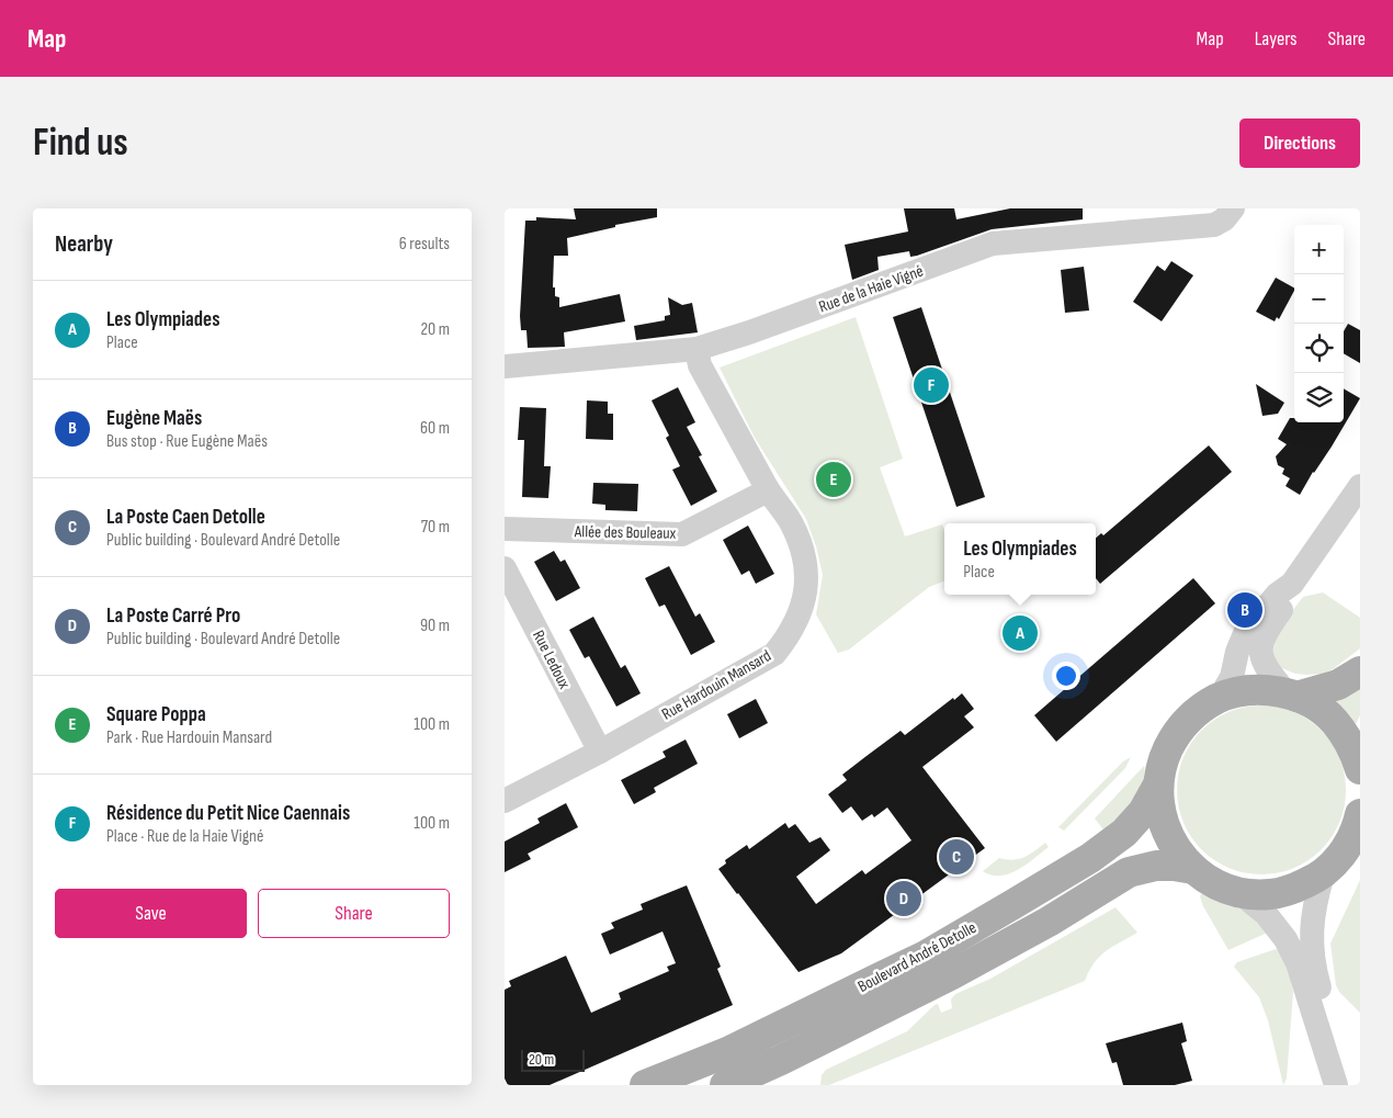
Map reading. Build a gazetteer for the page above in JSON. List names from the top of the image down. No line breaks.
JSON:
{"streets":{"main road":["Boulevard André Detolle"],"street":["Rue de la Haie Vigné","Allée des Bouleaux","Rue Ledoux","Rue Hardouin Mansard"]},"crossings":[["Rue de la Haie Vigné","Rue Hardouin Mansard"],["Allée des Bouleaux","Rue Hardouin Mansard"],["Rue Ledoux","Rue Hardouin Mansard"]],"scale_bar":"20 m","page":{"header":"Map","nav":["Map","Layers","Share"],"buttons":["Directions",["Save","Share"]],"title":"Find us","heading":["Nearby","6 results"],"map_buttons":["+","−"],"list":[{"mark":"A","name":"Les Olympiades","note":"Place","value":"20 m"},{"mark":"B","name":"Eugène Maës","note":"Bus stop · Rue Eugène Maës","value":"60 m"},{"mark":"C","name":"La Poste Caen Detolle","note":"Public building · Boulevard André Detolle","value":"70 m"},{"mark":"D","name":"La Poste Carré Pro","note":"Public building · Boulevard André Detolle","value":"90 m"},{"mark":"E","name":"Square Poppa","note":"Park · Rue Hardouin Mansard","value":"100 m"},{"mark":"F","name":"Résidence du Petit Nice Caennais","note":"Place · Rue de la Haie Vigné","value":"100 m"}],"pins":["F","E","B","A","C","D"],"popup":["Les Olympiades","Place"],"scale":"20 m"}}
